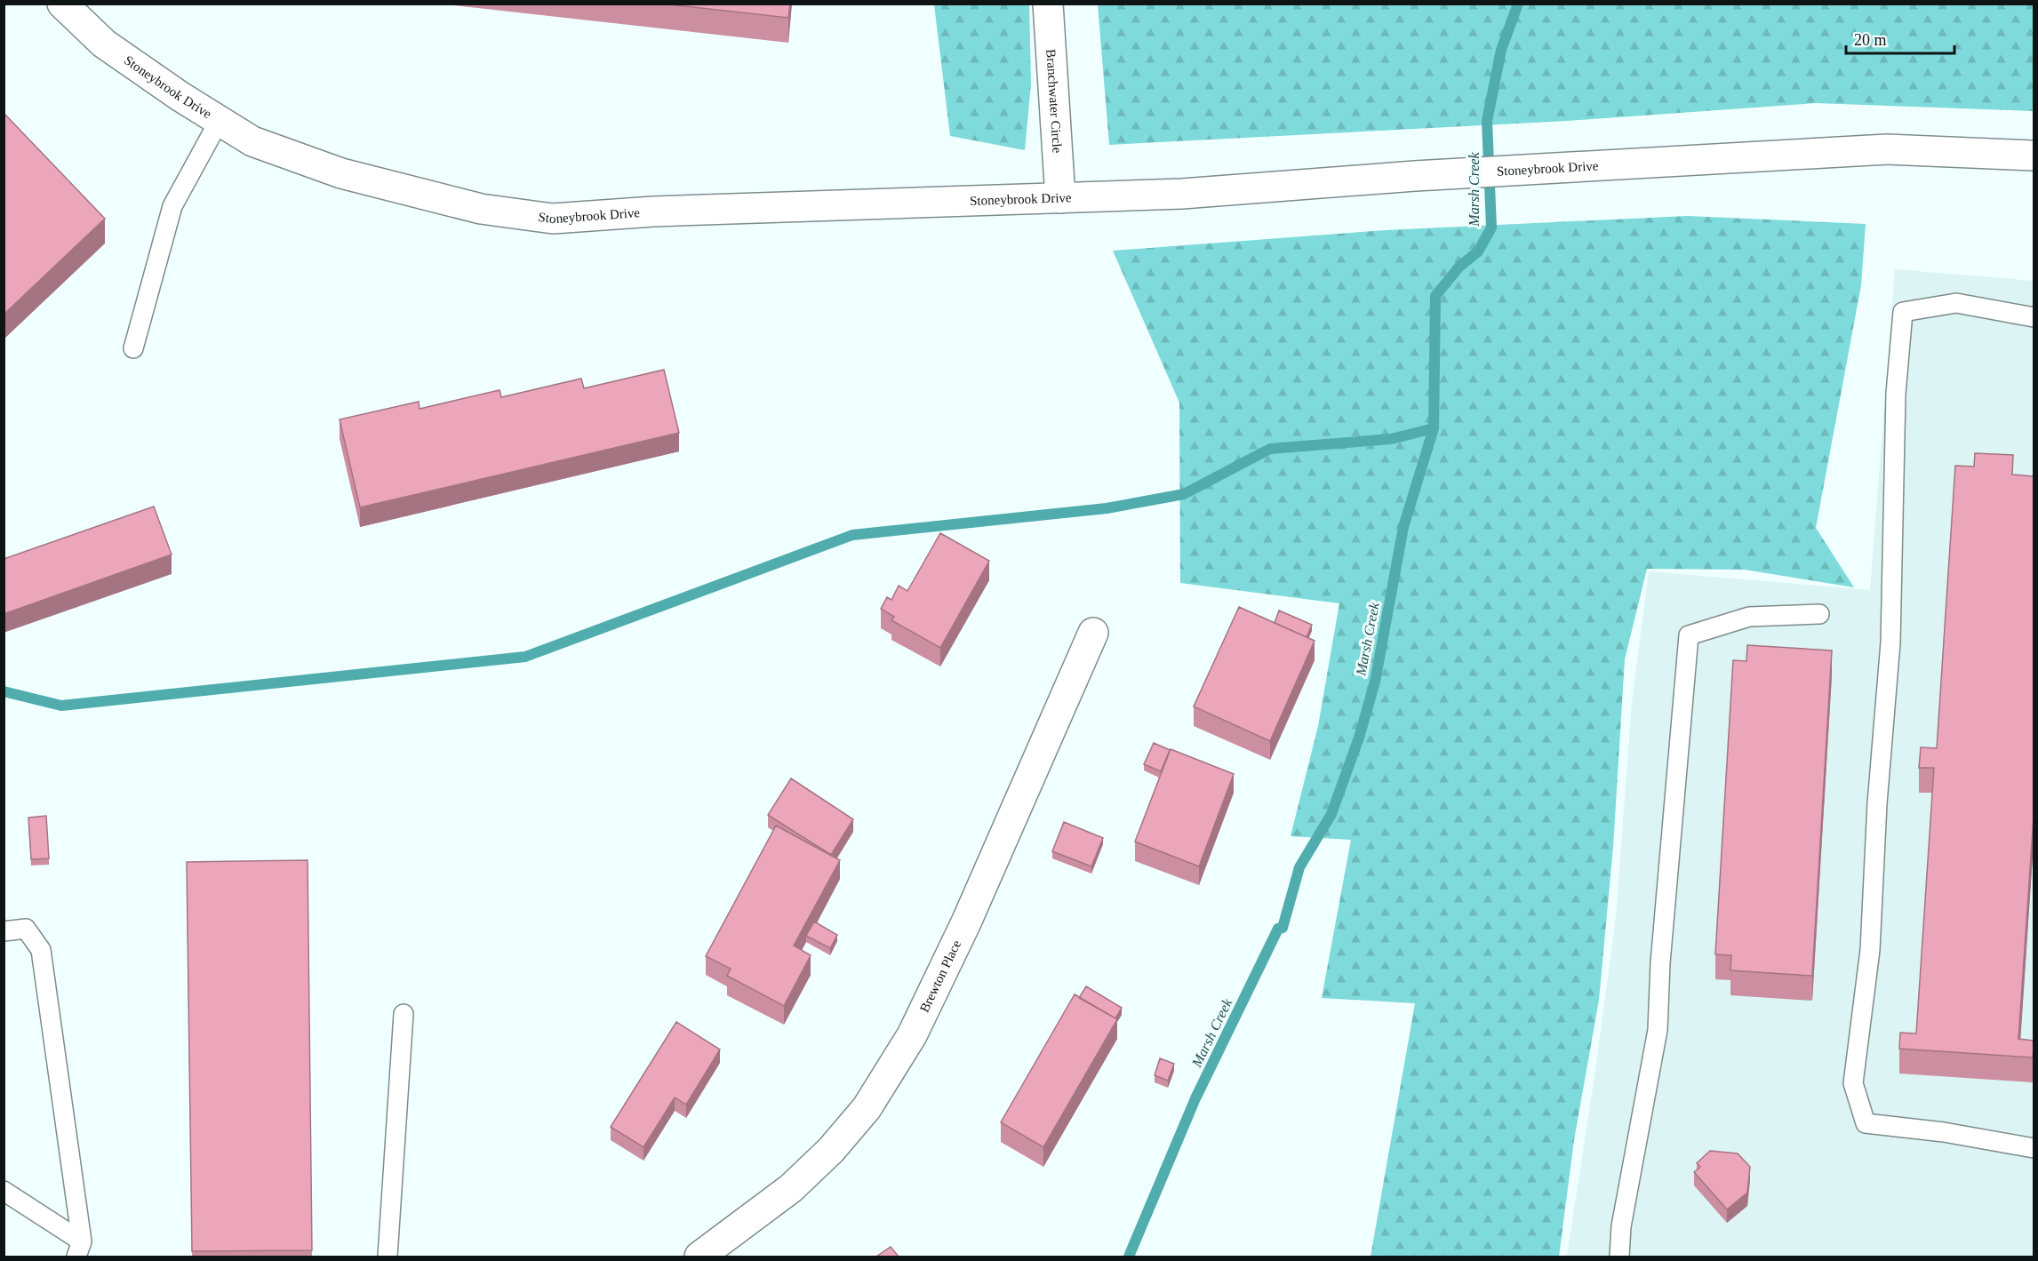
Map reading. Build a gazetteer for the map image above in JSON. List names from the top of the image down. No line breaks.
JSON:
{"streets":{"street":["Stoneybrook Drive","Branchwater Circle","Brewton Place"]},"crossings":[["Stoneybrook Drive","Branchwater Circle"]],"water":["Marsh Creek"],"scale_bar":"20 m"}
